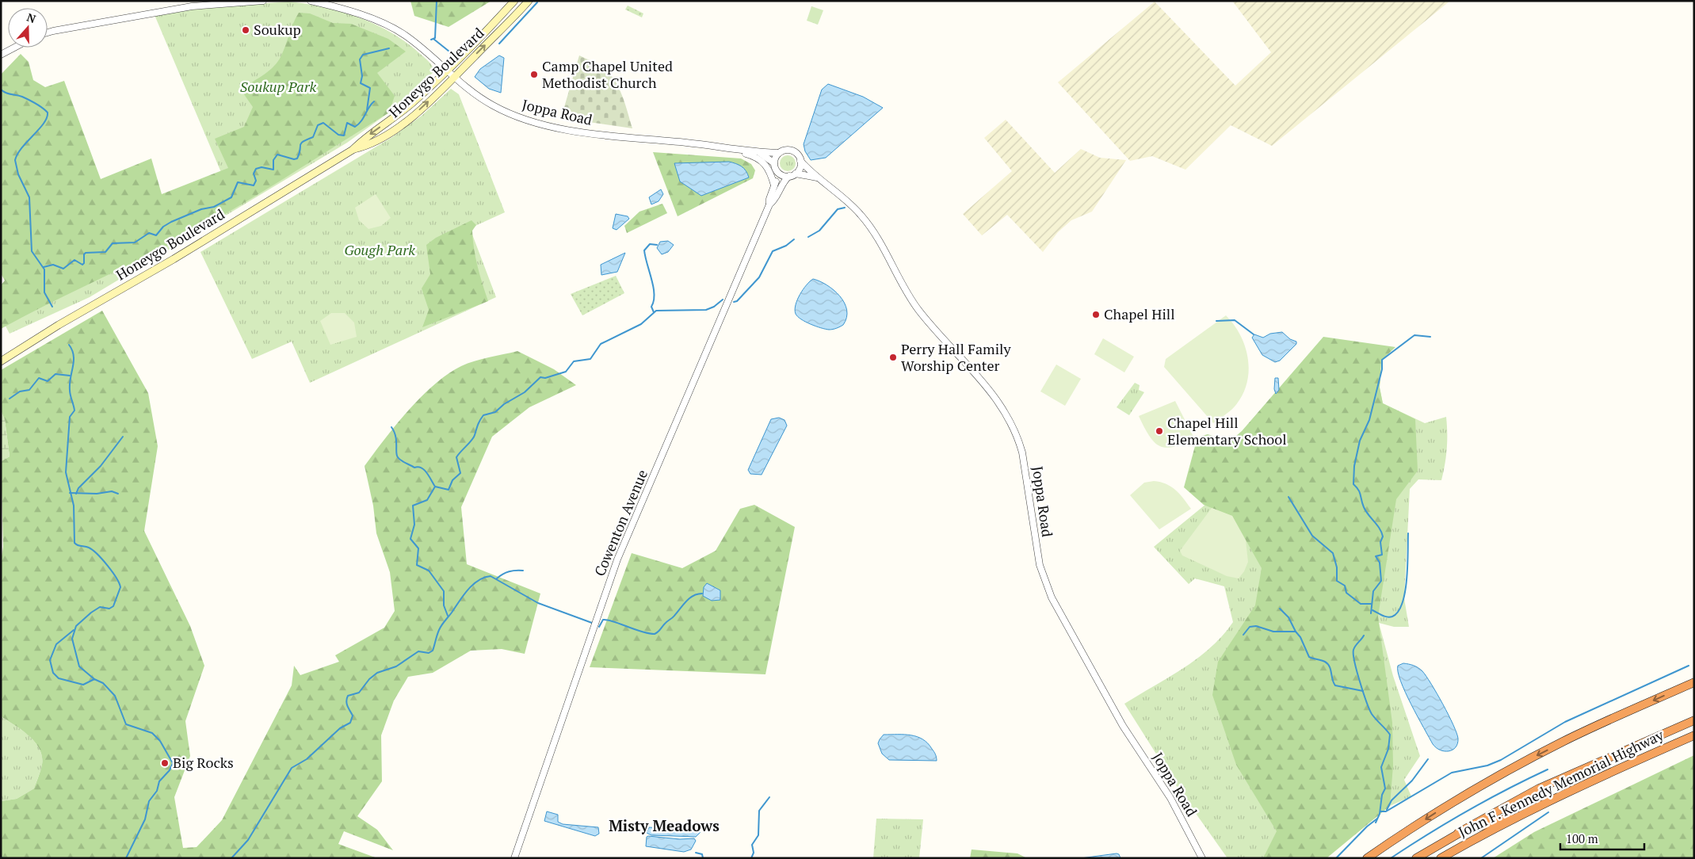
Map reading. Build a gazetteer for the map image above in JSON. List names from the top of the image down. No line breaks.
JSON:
{"streets":{"highway":["John F. Kennedy Memorial Highway"],"main road":["Honeygo Boulevard"],"street":["Joppa Road","Cowenton Avenue"]},"crossings":[["Honeygo Boulevard","Joppa Road"],["Joppa Road","Cowenton Avenue"]],"districts":["Misty Meadows"],"parks":["Soukup Park","Gough Park"],"places":["Soukup","Camp Chapel United Methodist Church","Chapel Hill","Perry Hall Family Worship Center","Chapel Hill Elementary School","Big Rocks"],"scale_bar":"100 m","north":"top"}
